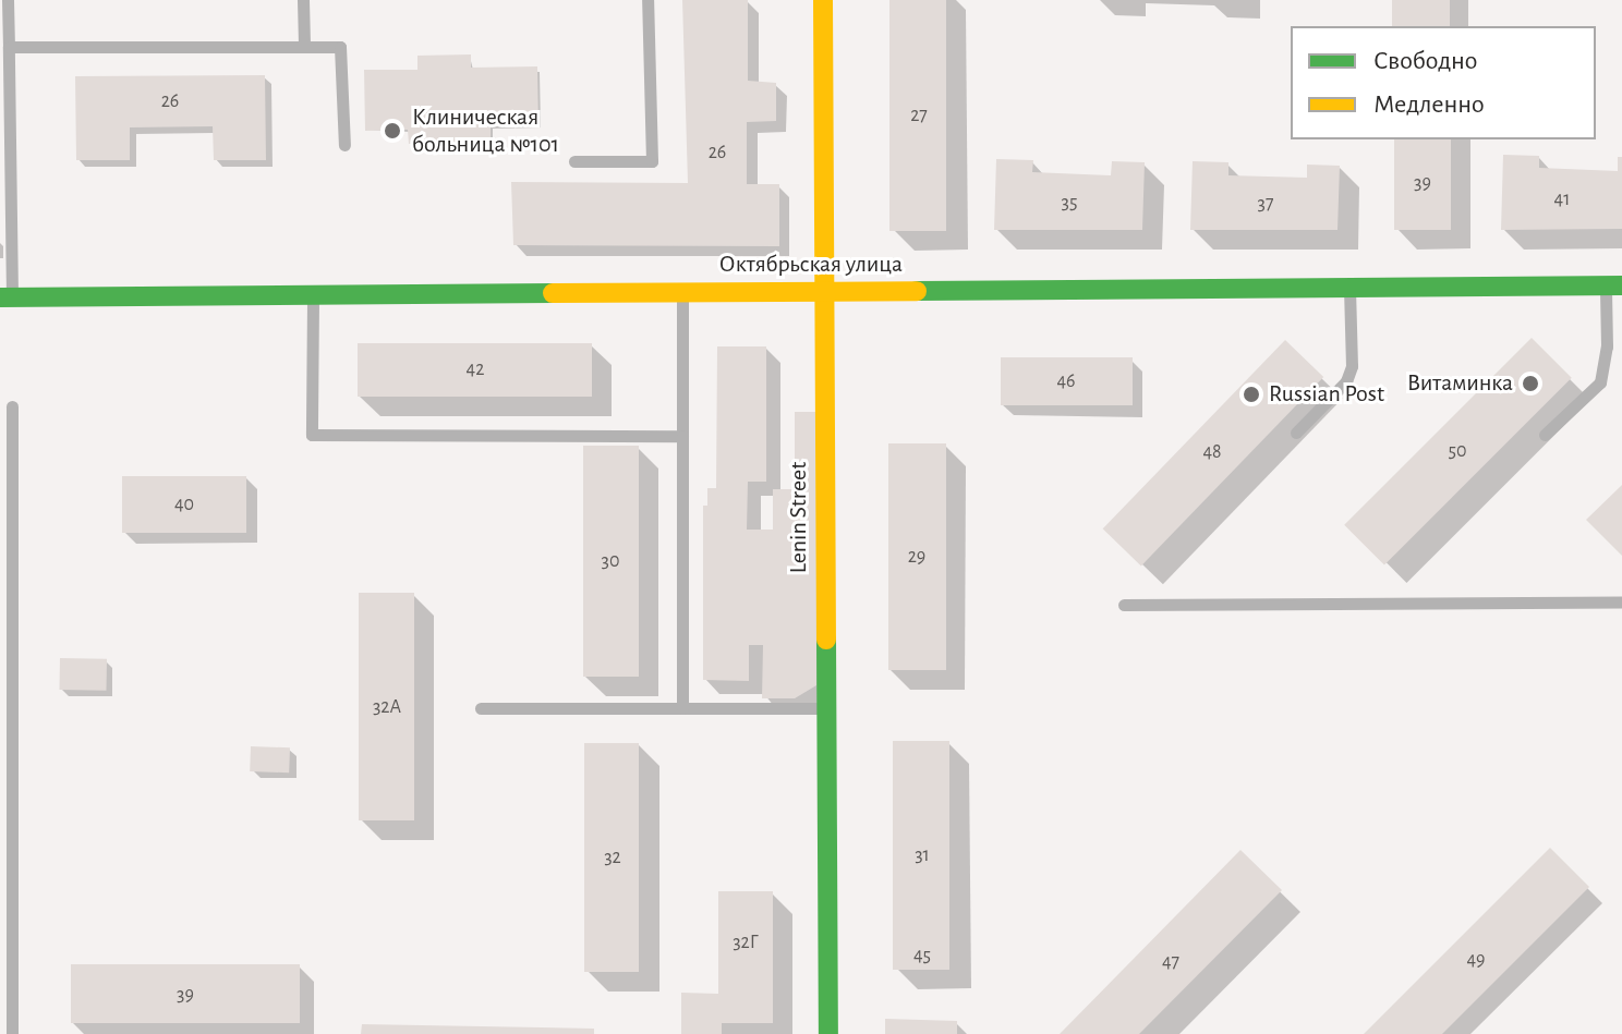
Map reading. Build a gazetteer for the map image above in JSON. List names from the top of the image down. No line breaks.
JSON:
{"streets":{"street":["Октябрьская улица","Lenin Street"]},"crossings":[["Октябрьская улица","Lenin Street"]],"places":["Клиническая больница №101","Витаминка","Russian Post"],"house_numbers":["26","27","26","39","41","35","37","42","46","50","48","40","29","30","32А","31","32","32Г","45","49","47","39"],"legend":["Свободно","Медленно"]}
